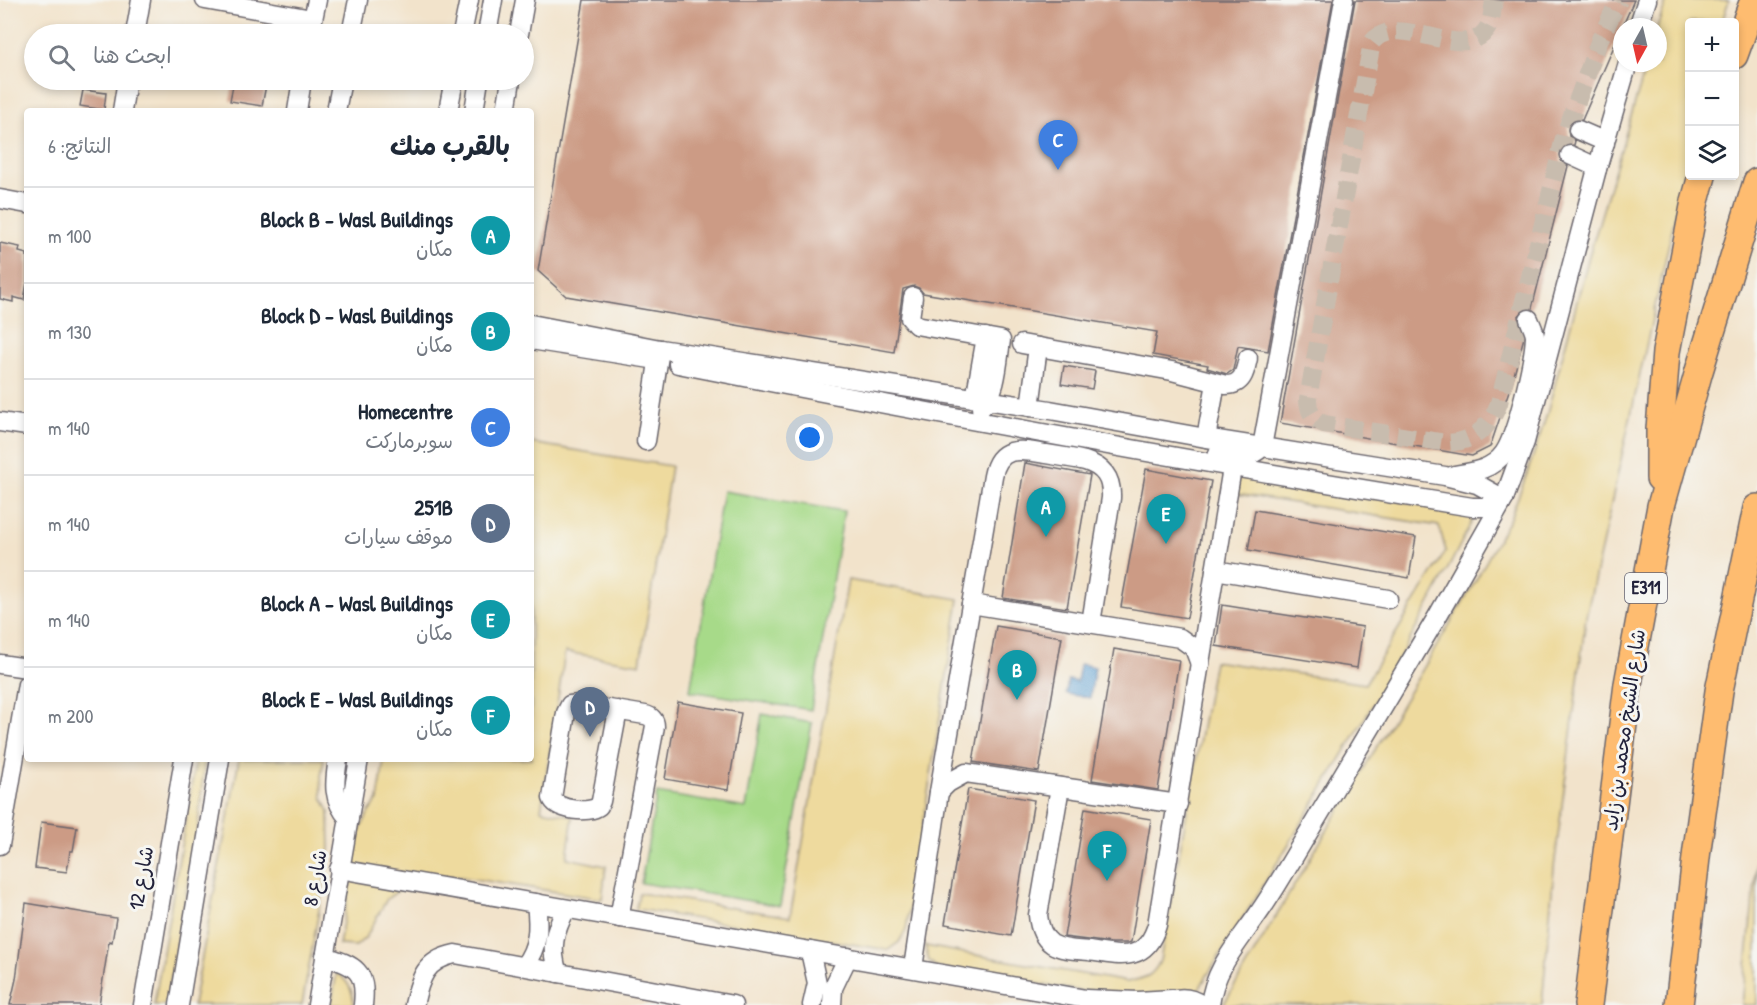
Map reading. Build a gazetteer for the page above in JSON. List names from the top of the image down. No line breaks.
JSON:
{"streets":{"highway":["E311","شارع الشيخ محمد بن زايد"],"street":["شارع 12","شارع 8"]},"north":"bottom","page":{"map_buttons":["+","−"],"search":"ابحث هنا","heading":["بالقرب منك","النتائج: 6"],"pins":["C","A","E","B","D","F"],"list":[{"mark":"A","name":"Block B - Wasl Buildings","note":"مكان","value":"100 m"},{"mark":"B","name":"Block D - Wasl Buildings","note":"مكان","value":"130 m"},{"mark":"C","name":"Homecentre","note":"سوبرماركت","value":"140 m"},{"mark":"D","name":"251B","note":"موقف سيارات","value":"140 m"},{"mark":"E","name":"Block A - Wasl Buildings","note":"مكان","value":"140 m"},{"mark":"F","name":"Block E - Wasl Buildings","note":"مكان","value":"200 m"}]}}
